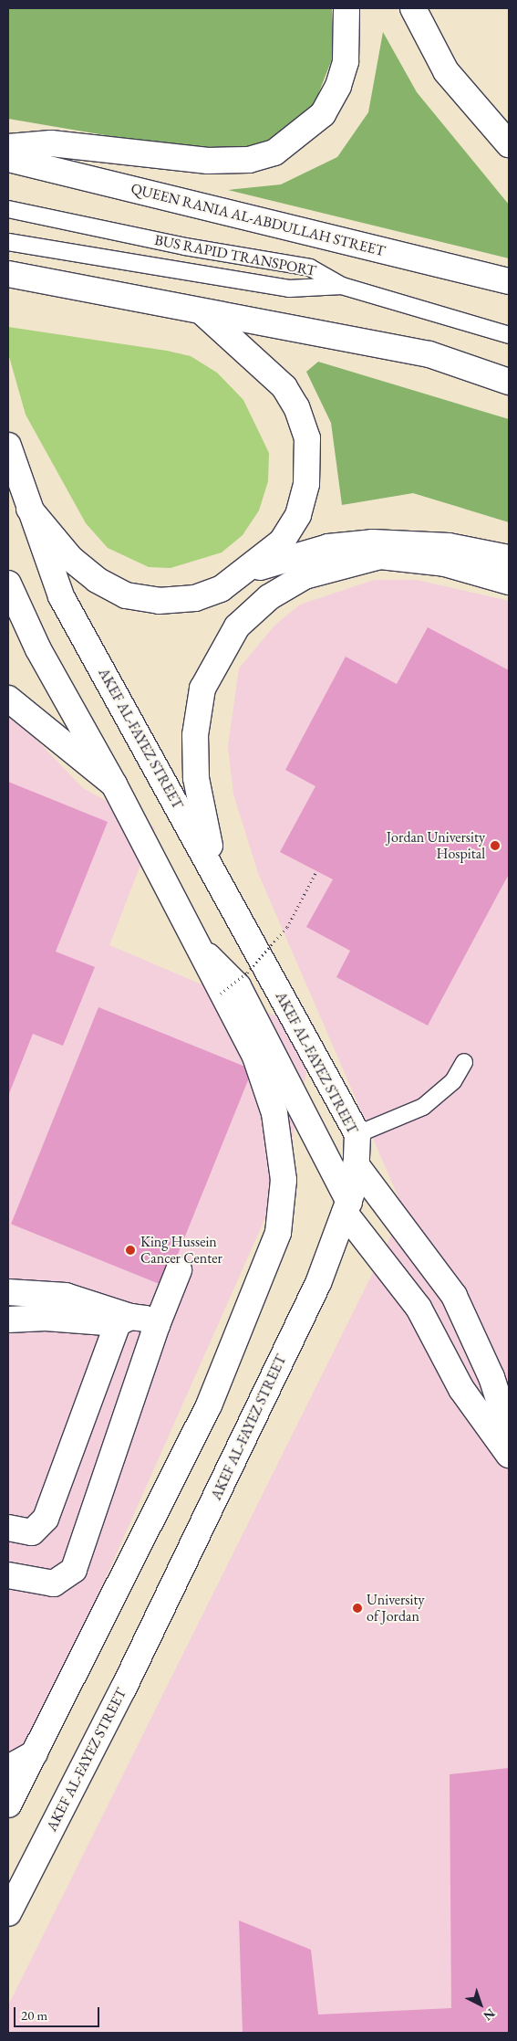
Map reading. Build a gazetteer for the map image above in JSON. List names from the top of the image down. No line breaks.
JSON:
{"streets":{"main road":["QUEEN RANIA AL-ABDULLAH STREET","AKEF AL-FAYEZ STREET"],"lane":["BUS RAPID TRANSPORT"]},"places":["Jordan University Hospital","King Hussein Cancer Center","University of Jordan"],"scale_bar":"20 m","north":"bottom right"}
